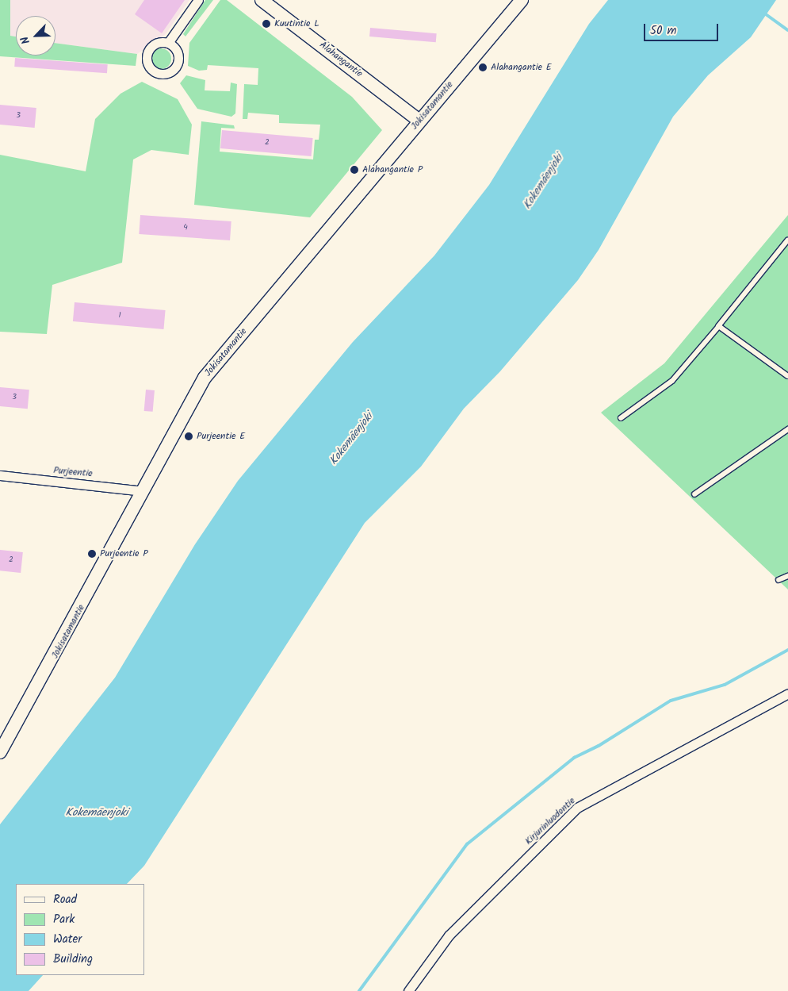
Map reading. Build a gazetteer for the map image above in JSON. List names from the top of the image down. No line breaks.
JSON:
{"streets":{"street":["Alahangantie","Jokisatamantie","Purjeentie","Kirjurinluodontie"]},"crossings":[["Alahangantie","Jokisatamantie"],["Jokisatamantie","Purjeentie"]],"water":["Kokemäenjoki"],"places":["Kuutintie L","Alahangantie E","Alahangantie P","Purjeentie E","Purjeentie P"],"house_numbers":["3","2","4","1","3","2"],"legend":["Road","Park","Water","Building"],"scale_bar":"50 m","north":"bottom left"}
